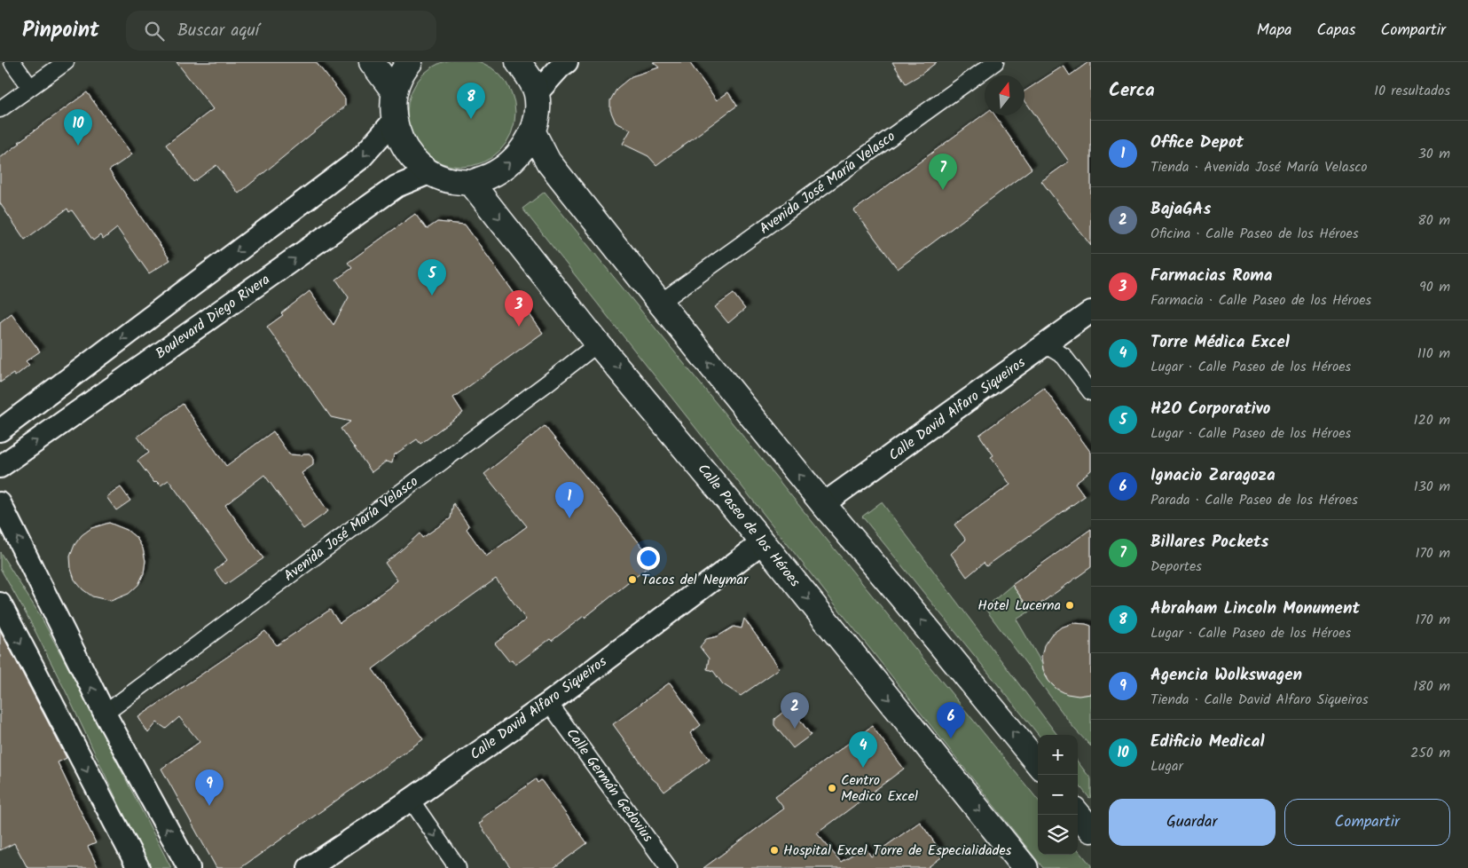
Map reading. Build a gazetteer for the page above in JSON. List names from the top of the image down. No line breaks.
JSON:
{"streets":{"main road":["Calle Paseo de los Héroes"],"street":["Avenida José María Velasco","Boulevard Diego Rivera","Calle David Alfaro Siqueiros","Calle Germán Gedovius"]},"crossings":[["Avenida José María Velasco","Calle Paseo de los Héroes"],["Calle David Alfaro Siqueiros","Calle Paseo de los Héroes"],["Calle David Alfaro Siqueiros","Calle Germán Gedovius"]],"places":["Tacos del Neymar","Hotel Lucerna","Centro Medico Excel","Hospital Excel Torre de Especialidades"],"north":"top","page":{"header":"Pinpoint","search":"Buscar aquí","nav":["Mapa","Capas","Compartir"],"heading":["Cerca","10 resultados"],"pins":["8","10","7","5","3","1","2","6","4","9"],"list":[{"mark":"1","name":"Office Depot","note":"Tienda · Avenida José María Velasco","value":"30 m"},{"mark":"2","name":"BajaGAs","note":"Oficina · Calle Paseo de los Héroes","value":"80 m"},{"mark":"3","name":"Farmacias Roma","note":"Farmacia · Calle Paseo de los Héroes","value":"90 m"},{"mark":"4","name":"Torre Médica Excel","note":"Lugar · Calle Paseo de los Héroes","value":"110 m"},{"mark":"5","name":"H2O Corporativo","note":"Lugar · Calle Paseo de los Héroes","value":"120 m"},{"mark":"6","name":"Ignacio Zaragoza","note":"Parada · Calle Paseo de los Héroes","value":"130 m"},{"mark":"7","name":"Billares Pockets","note":"Deportes","value":"170 m"},{"mark":"8","name":"Abraham Lincoln Monument","note":"Lugar · Calle Paseo de los Héroes","value":"170 m"},{"mark":"9","name":"Agencia Wolkswagen","note":"Tienda · Calle David Alfaro Siqueiros","value":"180 m"},{"mark":"10","name":"Edificio Medical","note":"Lugar","value":"250 m"}],"map_buttons":["+","−"],"buttons":["Guardar","Compartir"]}}
